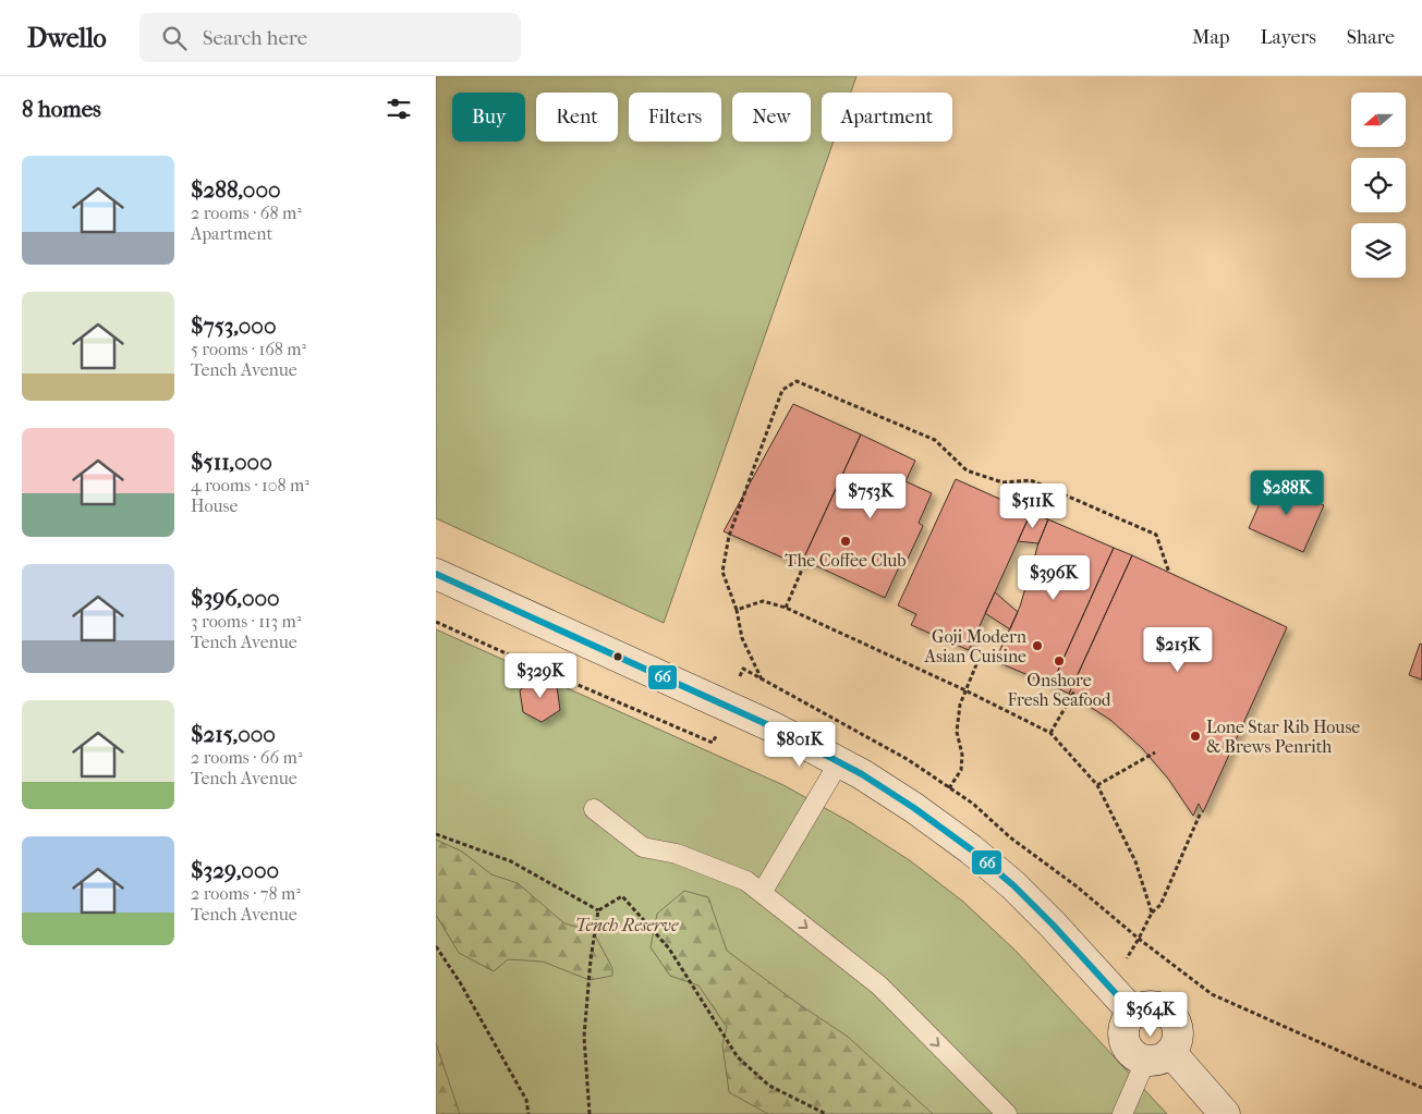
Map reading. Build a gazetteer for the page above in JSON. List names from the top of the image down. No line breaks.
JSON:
{"parks":["Tench Reserve"],"places":["The Coffee Club","Goji Modern Asian Cuisine","Onshore Fresh Seafood","Lone Star Rib House & Brews Penrith"],"lines":["transit line 66"],"north":"left","page":{"header":"Dwello","search":"Search here","nav":["Map","Layers","Share"],"heading":"8 homes","chip":["Buy","Rent","Filters","New","Apartment"],"list":[{"name":"$288,000","note":"2 rooms · 68 m² · Apartment"},{"name":"$753,000","note":"5 rooms · 168 m² · Tench Avenue"},{"name":"$511,000","note":"4 rooms · 108 m² · House"},{"name":"$396,000","note":"3 rooms · 113 m² · Tench Avenue"},{"name":"$215,000","note":"2 rooms · 66 m² · Tench Avenue"},{"name":"$329,000","note":"2 rooms · 78 m² · Tench Avenue"}],"price":["$288K","$753K","$511K","$396K","$215K","$329K","$801K","$364K"]}}
